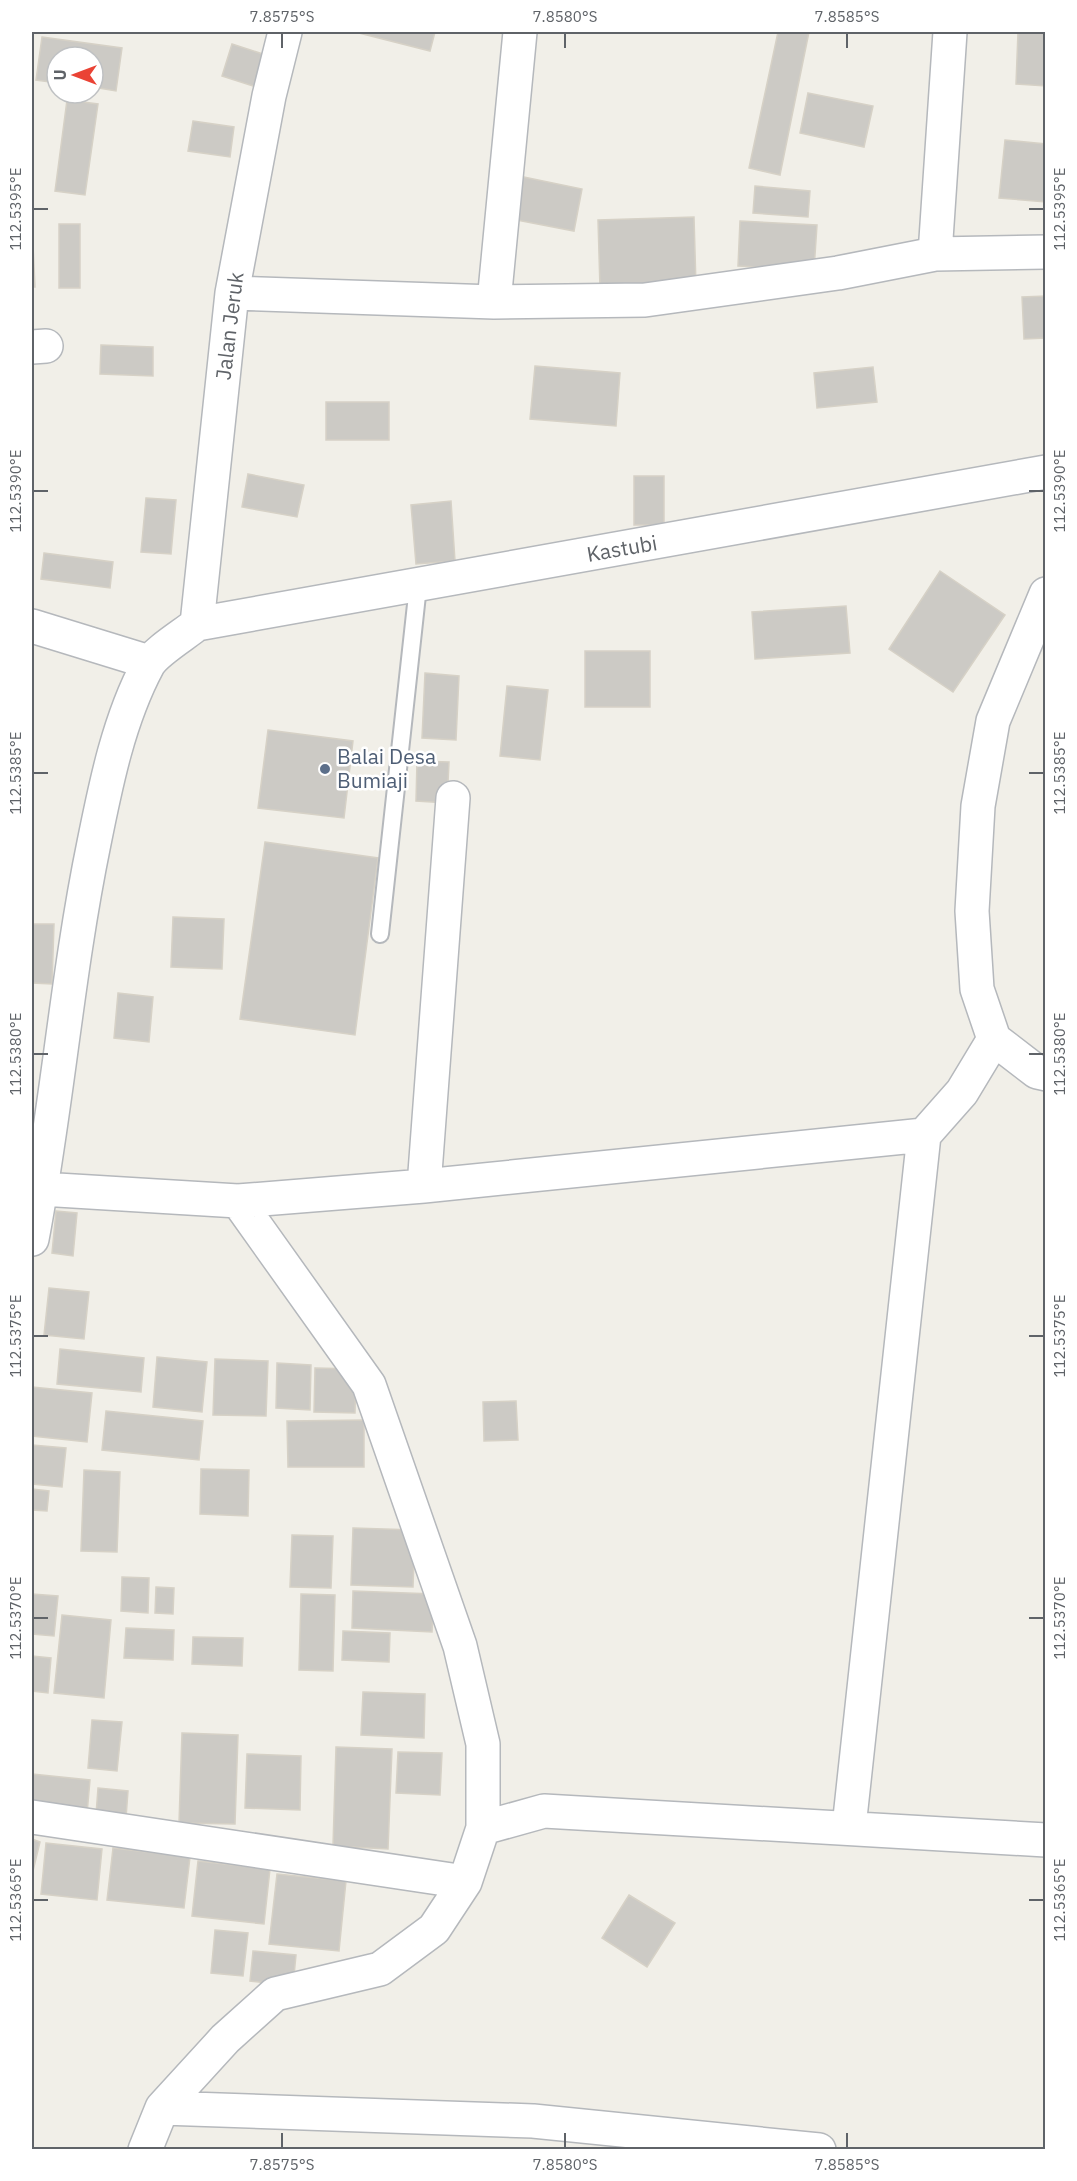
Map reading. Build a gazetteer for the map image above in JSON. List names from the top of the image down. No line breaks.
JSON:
{"streets":{"street":["Jalan Jeruk","Kastubi"]},"crossings":[["Jalan Jeruk","Kastubi"]],"places":["Balai Desa Bumiaji"],"north":"left","coordinates":["7.8575°S","7.8580°S","7.8585°S","112.5395°E","112.5390°E","112.5385°E","112.5380°E","112.5375°E","112.5370°E","112.5365°E"]}
